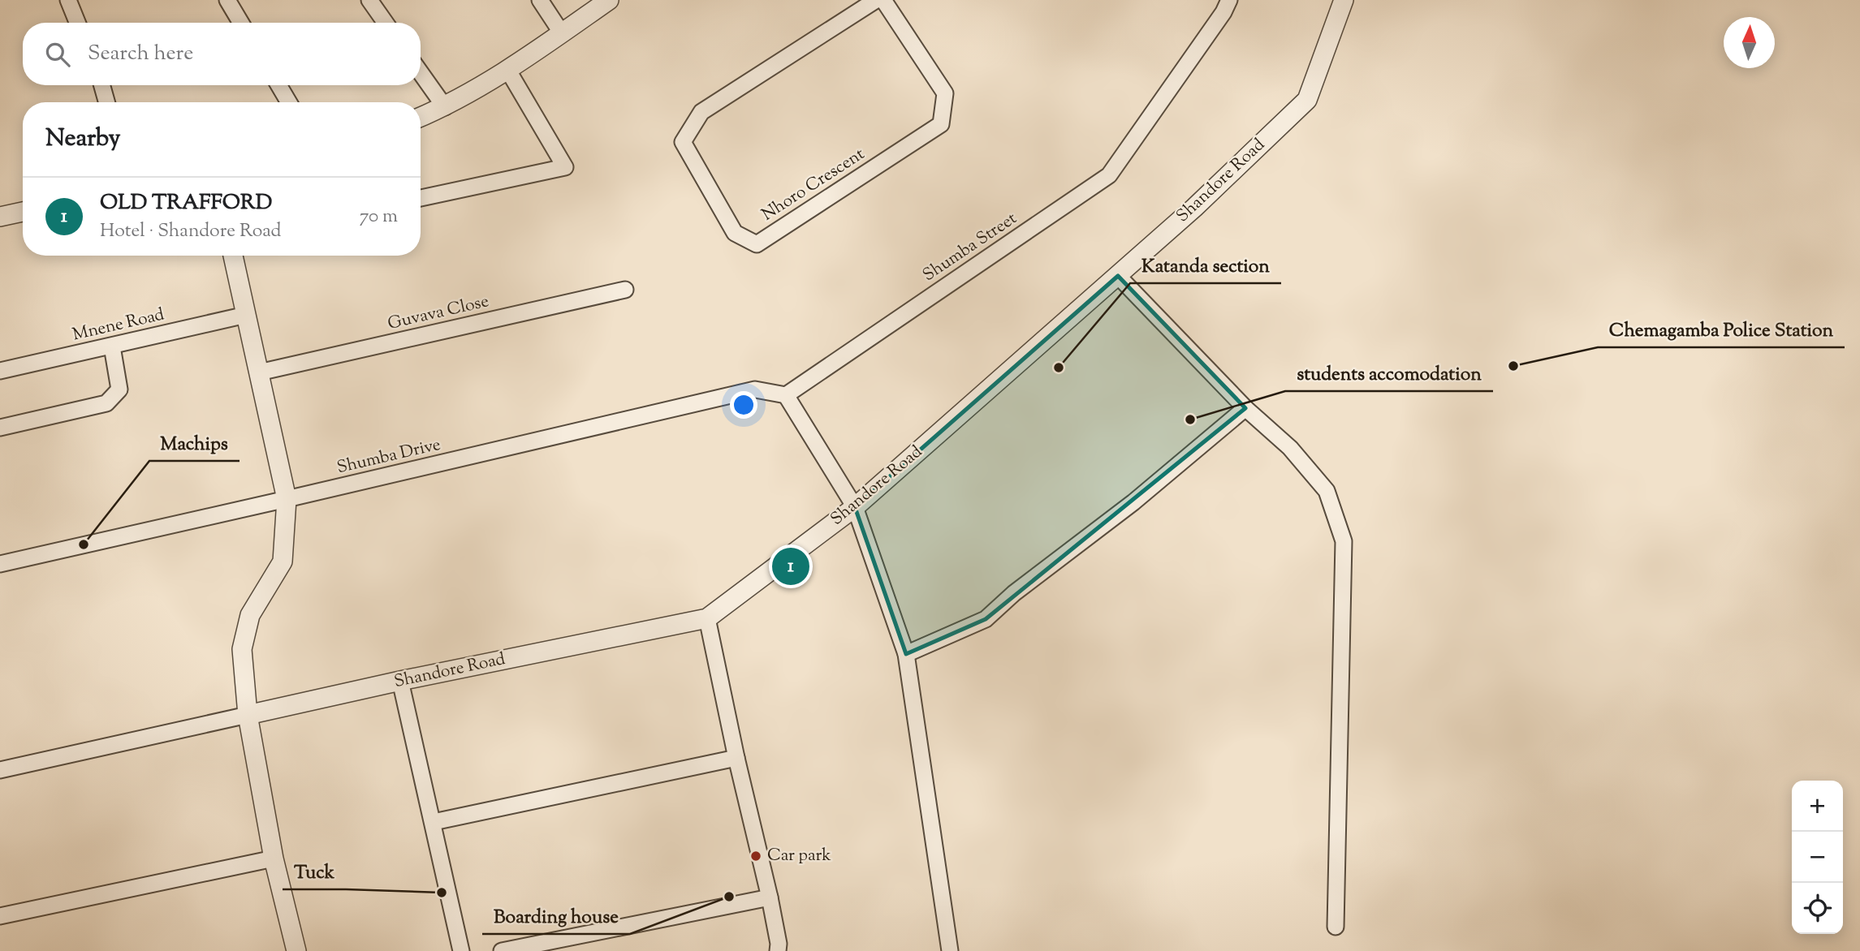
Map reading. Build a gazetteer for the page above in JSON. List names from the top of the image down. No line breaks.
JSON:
{"streets":{"street":["Shandore Road","Nhoro Crescent","Shumba Street","Guvava Close","Mnene Road","Shumba Drive"]},"crossings":[["Shumba Street","Shumba Drive"]],"places":["Chemagamba Police Station","Katanda section","students accomodation","Machips","Car park","Tuck","Boarding house"],"north":"top","page":{"search":"Search here","heading":"Nearby","list":[{"mark":"1","name":"OLD TRAFFORD","note":"Hotel · Shandore Road","value":"70 m"}],"pins":"1","map_buttons":["+","−"]}}
